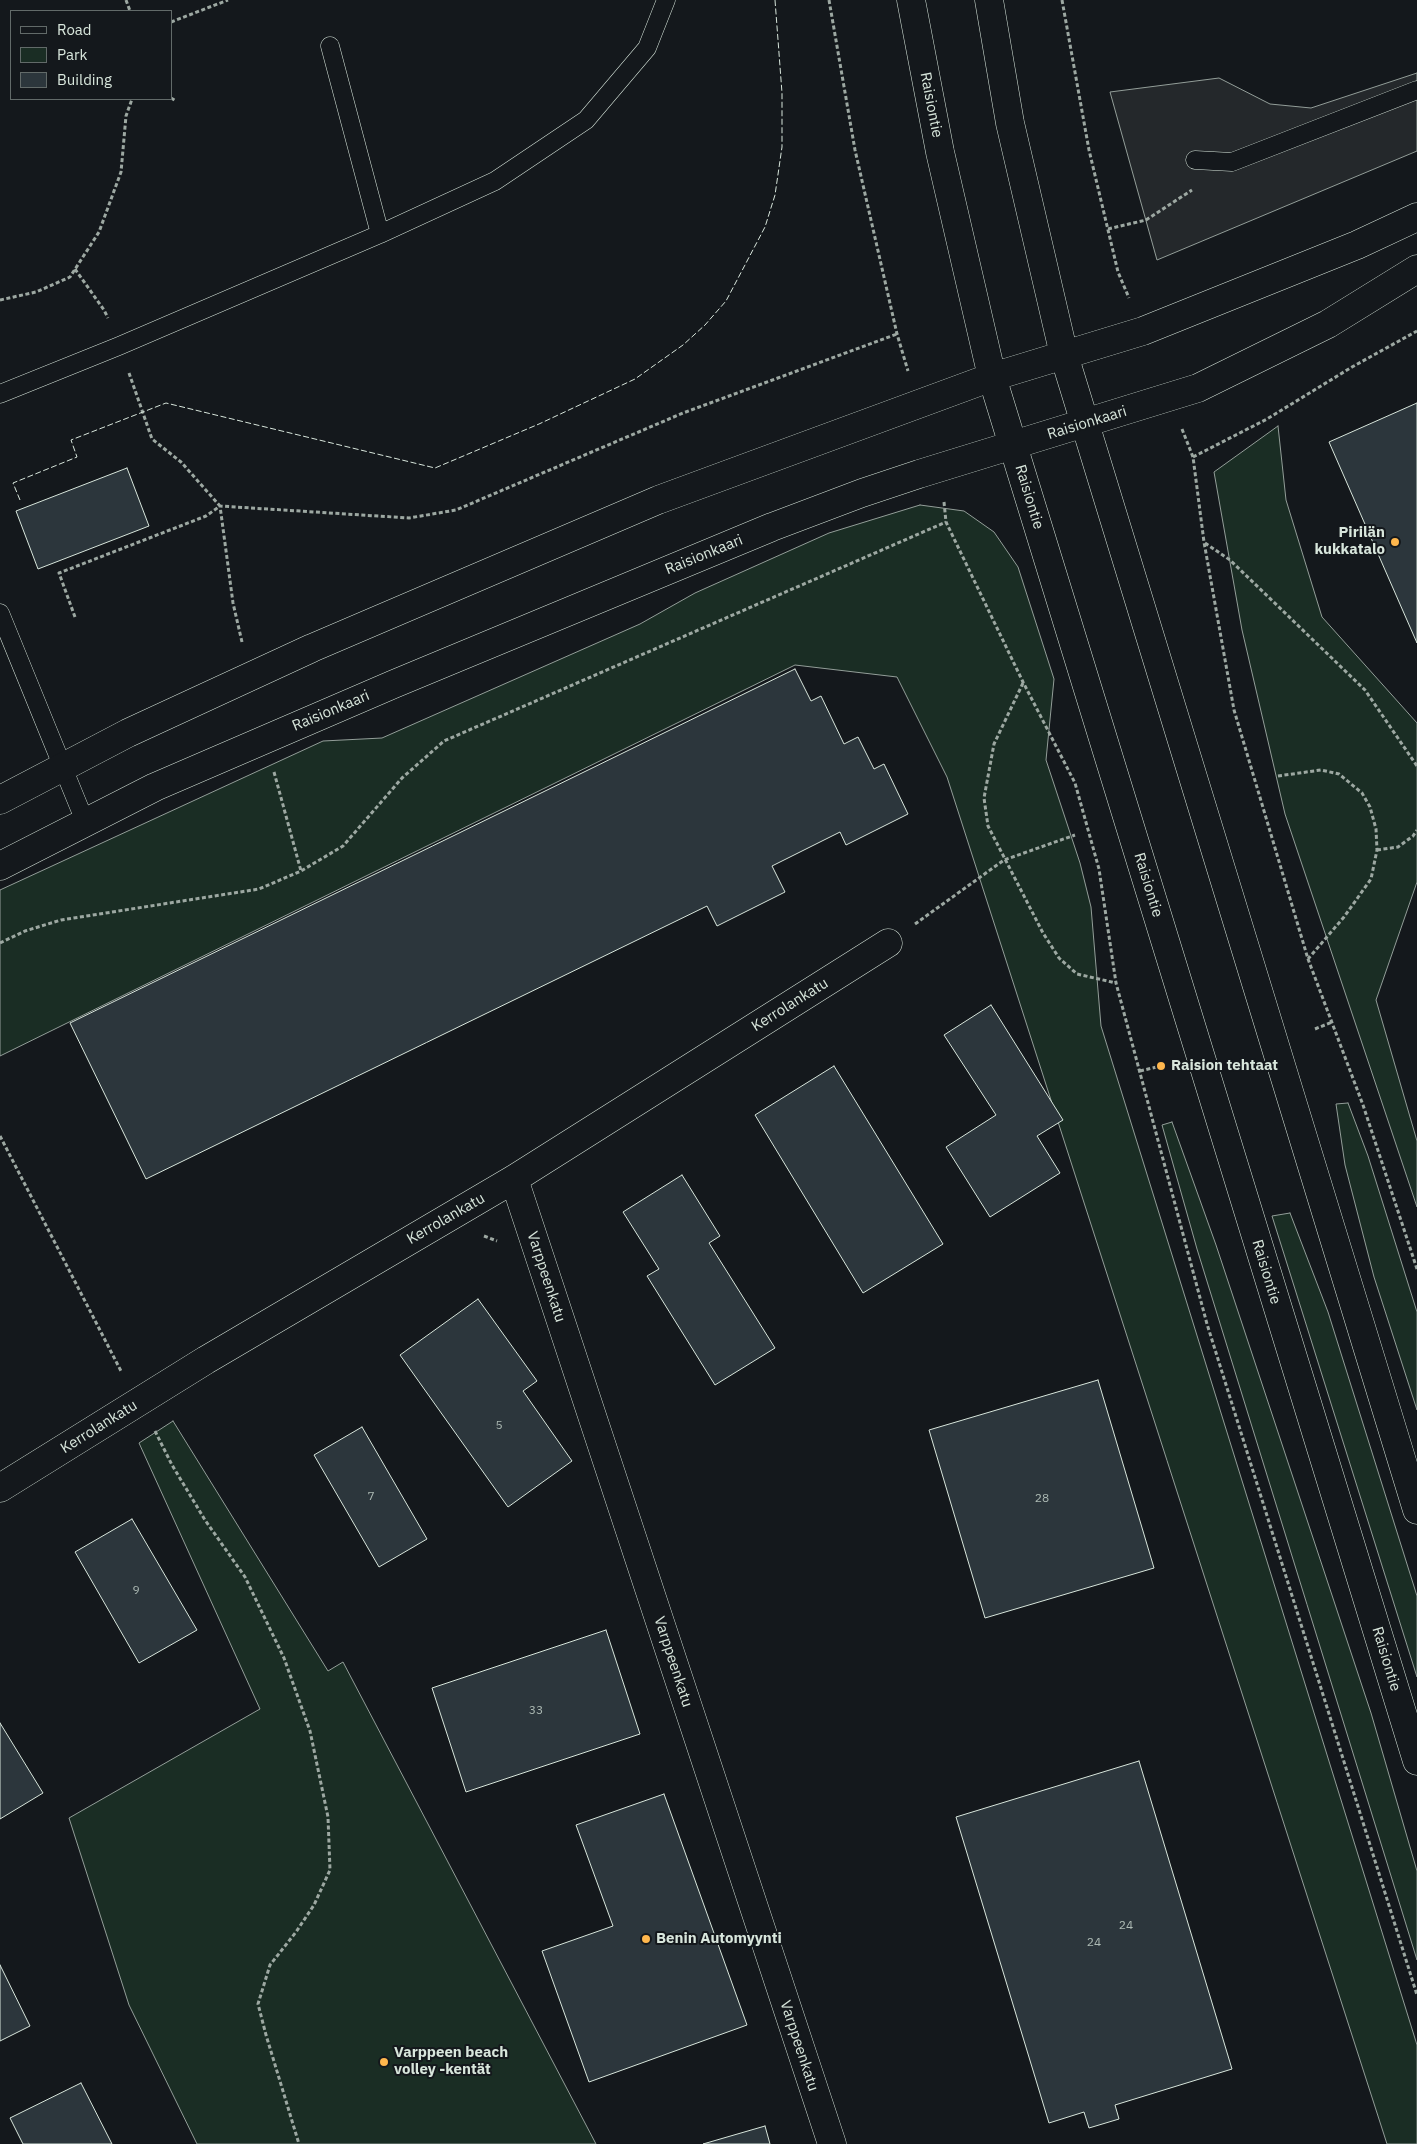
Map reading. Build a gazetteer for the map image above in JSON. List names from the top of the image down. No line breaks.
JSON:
{"streets":{"main road":["Raisiontie","Raisionkaari","Kerrolankatu","Varppeenkatu"]},"crossings":[["Raisiontie","Raisionkaari"],["Kerrolankatu","Varppeenkatu"]],"places":["Pirilän kukkatalo","Raision tehtaat","Benin Automyynti","Varppeen beach volley -kentät"],"house_numbers":["5","7","28","9","33","24","24"],"legend":["Road","Park","Building"]}
